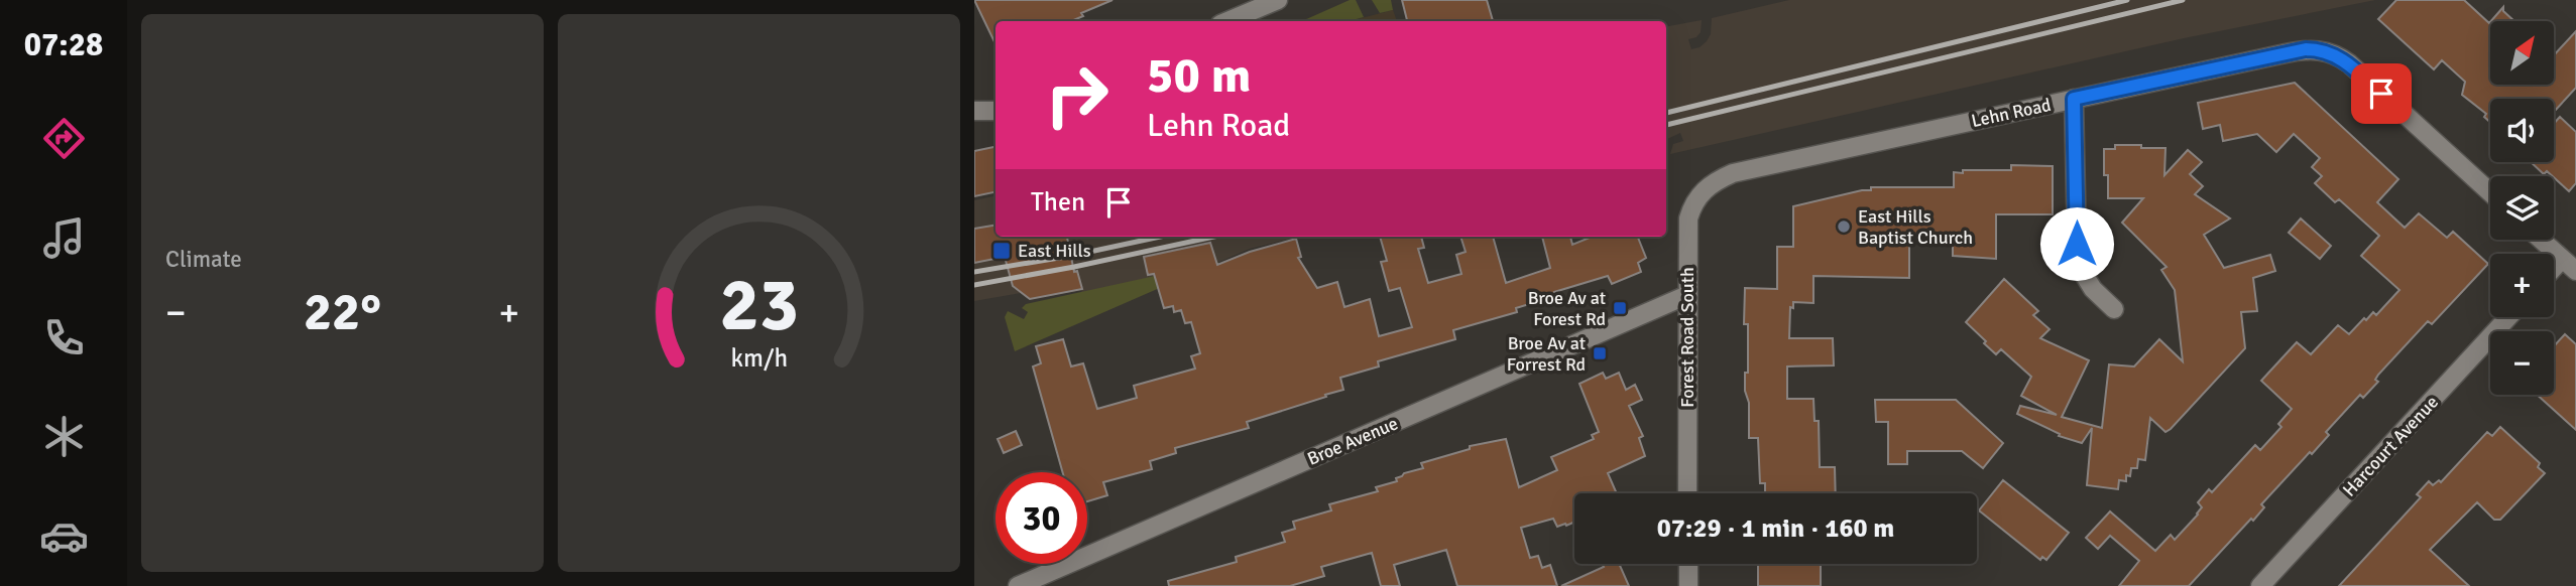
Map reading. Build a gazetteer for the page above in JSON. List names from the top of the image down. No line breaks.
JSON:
{"streets":{"street":["Lehn Road","Forest Road South","Broe Avenue","Harcourt Avenue"]},"crossings":[["Lehn Road","Forest Road South"],["Forest Road South","Broe Avenue"]],"places":{"other":["East Hills Baptist Church"],"transit":["East Hills","Broe Av at Forest Rd","Broe Av at Forrest Rd"]},"north":"top right","page":{"tabs":"07:28","tile":"Climate","map_buttons":["+","−"],"turn":["50 m","Lehn Road"],"then":"Then","heat":["−","22°","+"],"limit":"30","trip":"07:29 · 1 min · 160 m","gauge":["23","km/h"]}}
